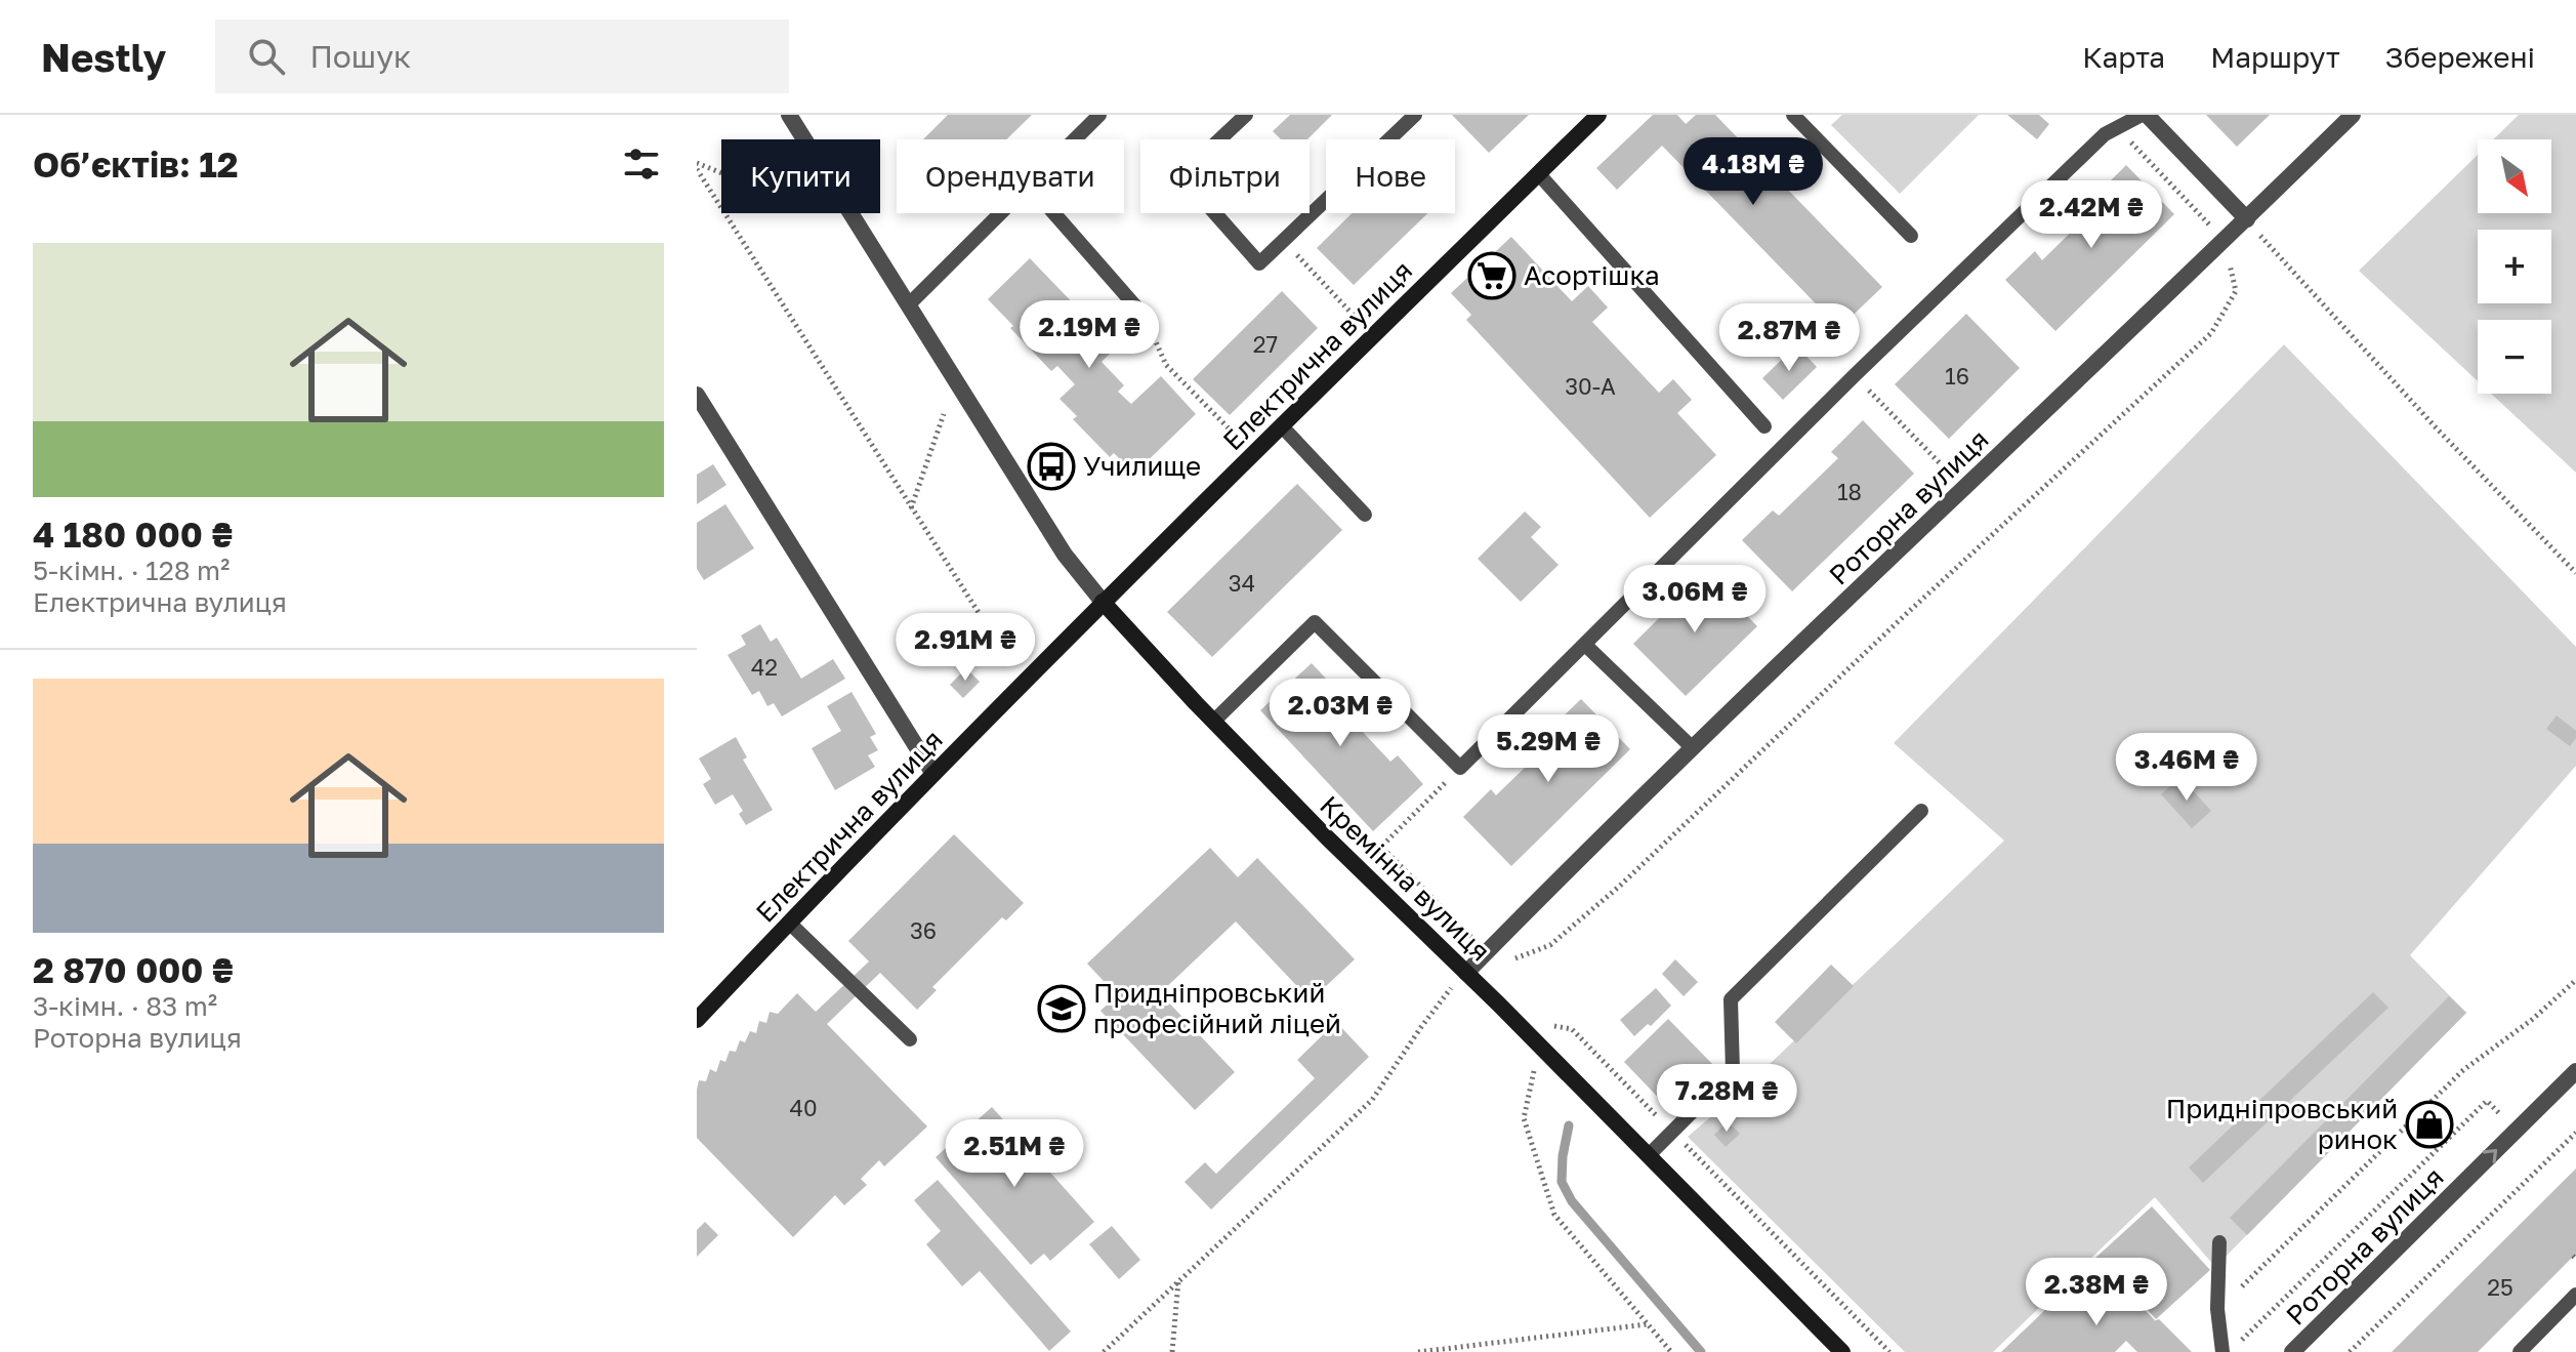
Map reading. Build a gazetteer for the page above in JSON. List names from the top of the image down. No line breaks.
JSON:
{"streets":{"street":["Електрична вулиця","Роторна вулиця","Кремінна вулиця"]},"crossings":[["Електрична вулиця","Кремінна вулиця"],["Роторна вулиця","Кремінна вулиця"]],"places":{"supermarket":["Асортішка"],"bus stop":["Училище"],"school or university":["Придніпровський професійний ліцей"],"shop":["Придніпровський ринок"]},"house_numbers":["27","16","30-А","18","34","42","36","40","25"],"north":"bottom right","page":{"header":"Nestly","search":"Пошук","nav":["Карта","Маршрут","Збережені"],"heading":"Об’єктів: 12","price":["4.18M ₴","2.42M ₴","2.19M ₴","2.87M ₴","3.06M ₴","2.91M ₴","2.03M ₴","5.29M ₴","3.46M ₴","7.28M ₴","2.51M ₴","2.38M ₴"],"map_buttons":["+","−"],"chip":["Купити","Орендувати","Фільтри","Нове"],"list":[{"name":"4 180 000 ₴","note":"5-кімн. · 128 m² · Електрична вулиця"},{"name":"2 870 000 ₴","note":"3-кімн. · 83 m² · Роторна вулиця"}]}}
